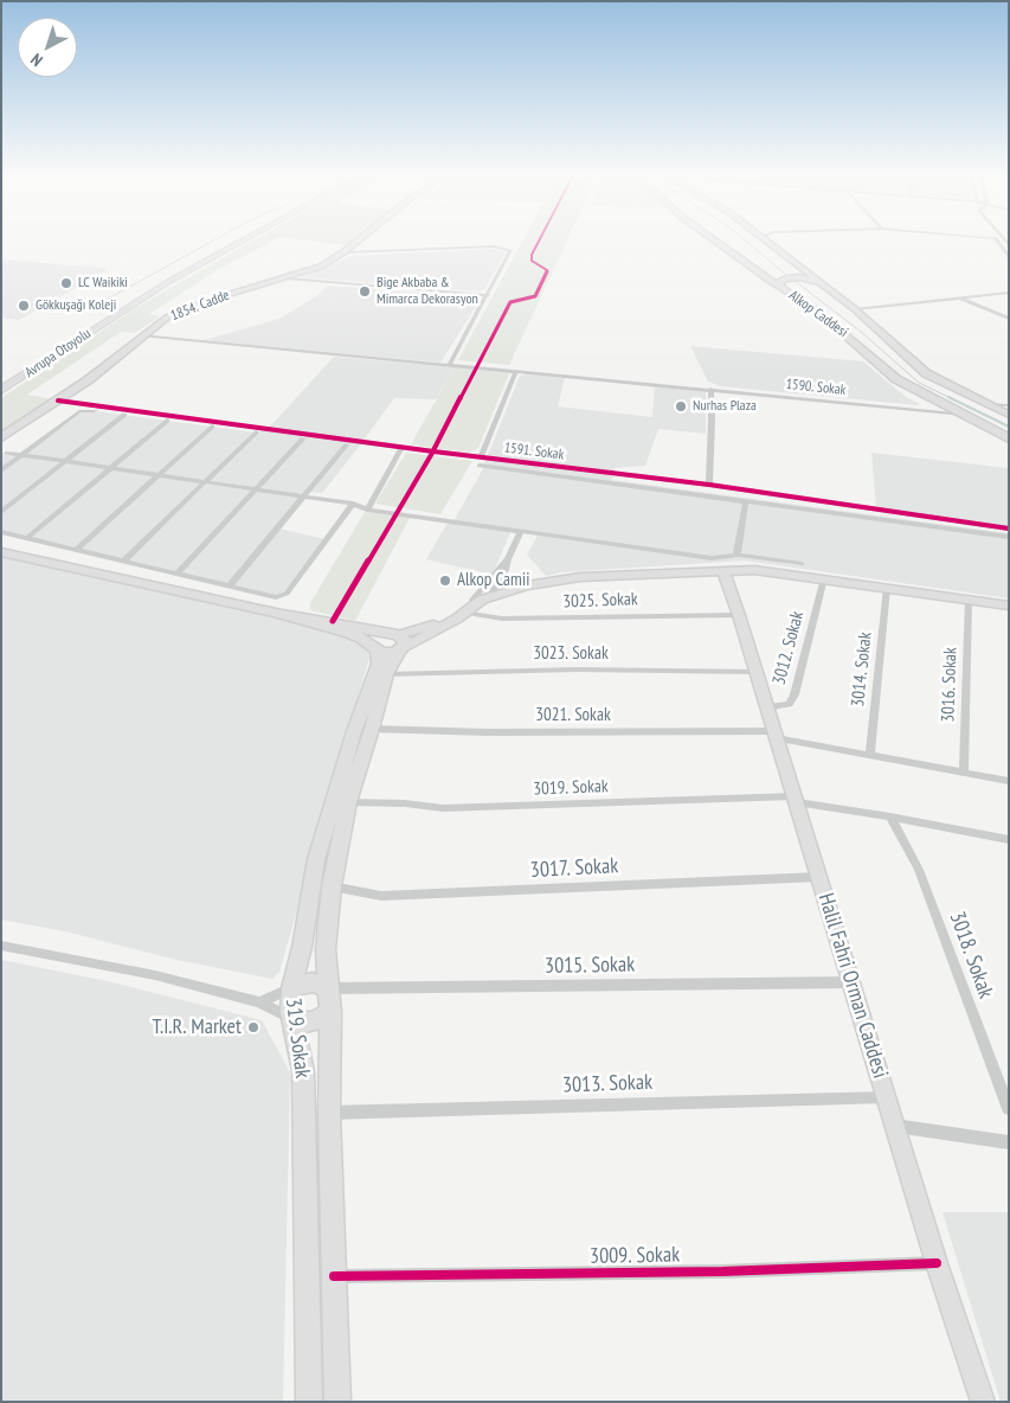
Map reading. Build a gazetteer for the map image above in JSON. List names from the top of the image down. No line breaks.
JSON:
{"streets":{"highway":["Avrupa Otoyolu"],"main road":["1854. Cadde","Alkop Caddesi","Halil Fahri Orman Caddesi","319. Sokak"],"street":["1590. Sokak","1591. Sokak","3025. Sokak","3012. Sokak","3023. Sokak","3014. Sokak","3016. Sokak","3021. Sokak","3019. Sokak","3017. Sokak","3018. Sokak","3015. Sokak","3013. Sokak","3009. Sokak"]},"crossings":[["1854. Cadde","1590. Sokak"],["1854. Cadde","1591. Sokak"],["Alkop Caddesi","1590. Sokak"],["3025. Sokak","Halil Fahri Orman Caddesi"],["3012. Sokak","Halil Fahri Orman Caddesi"],["3023. Sokak","Halil Fahri Orman Caddesi"],["3023. Sokak","319. Sokak"],["3014. Sokak","3021. Sokak"],["3016. Sokak","3021. Sokak"],["3021. Sokak","Halil Fahri Orman Caddesi"],["3021. Sokak","319. Sokak"],["3019. Sokak","3018. Sokak"],["3019. Sokak","Halil Fahri Orman Caddesi"],["3019. Sokak","319. Sokak"],["3017. Sokak","Halil Fahri Orman Caddesi"],["3017. Sokak","319. Sokak"],["3015. Sokak","Halil Fahri Orman Caddesi"],["3015. Sokak","319. Sokak"],["Halil Fahri Orman Caddesi","3013. Sokak"],["Halil Fahri Orman Caddesi","3009. Sokak"],["319. Sokak","3013. Sokak"],["319. Sokak","3009. Sokak"]],"places":["LC Waikiki","Bige Akbaba & Mimarca Dekorasyon","Gökkuşağı Koleji","Nurhas Plaza","Alkop Camii","T.I.R. Market"],"north":"bottom left"}
